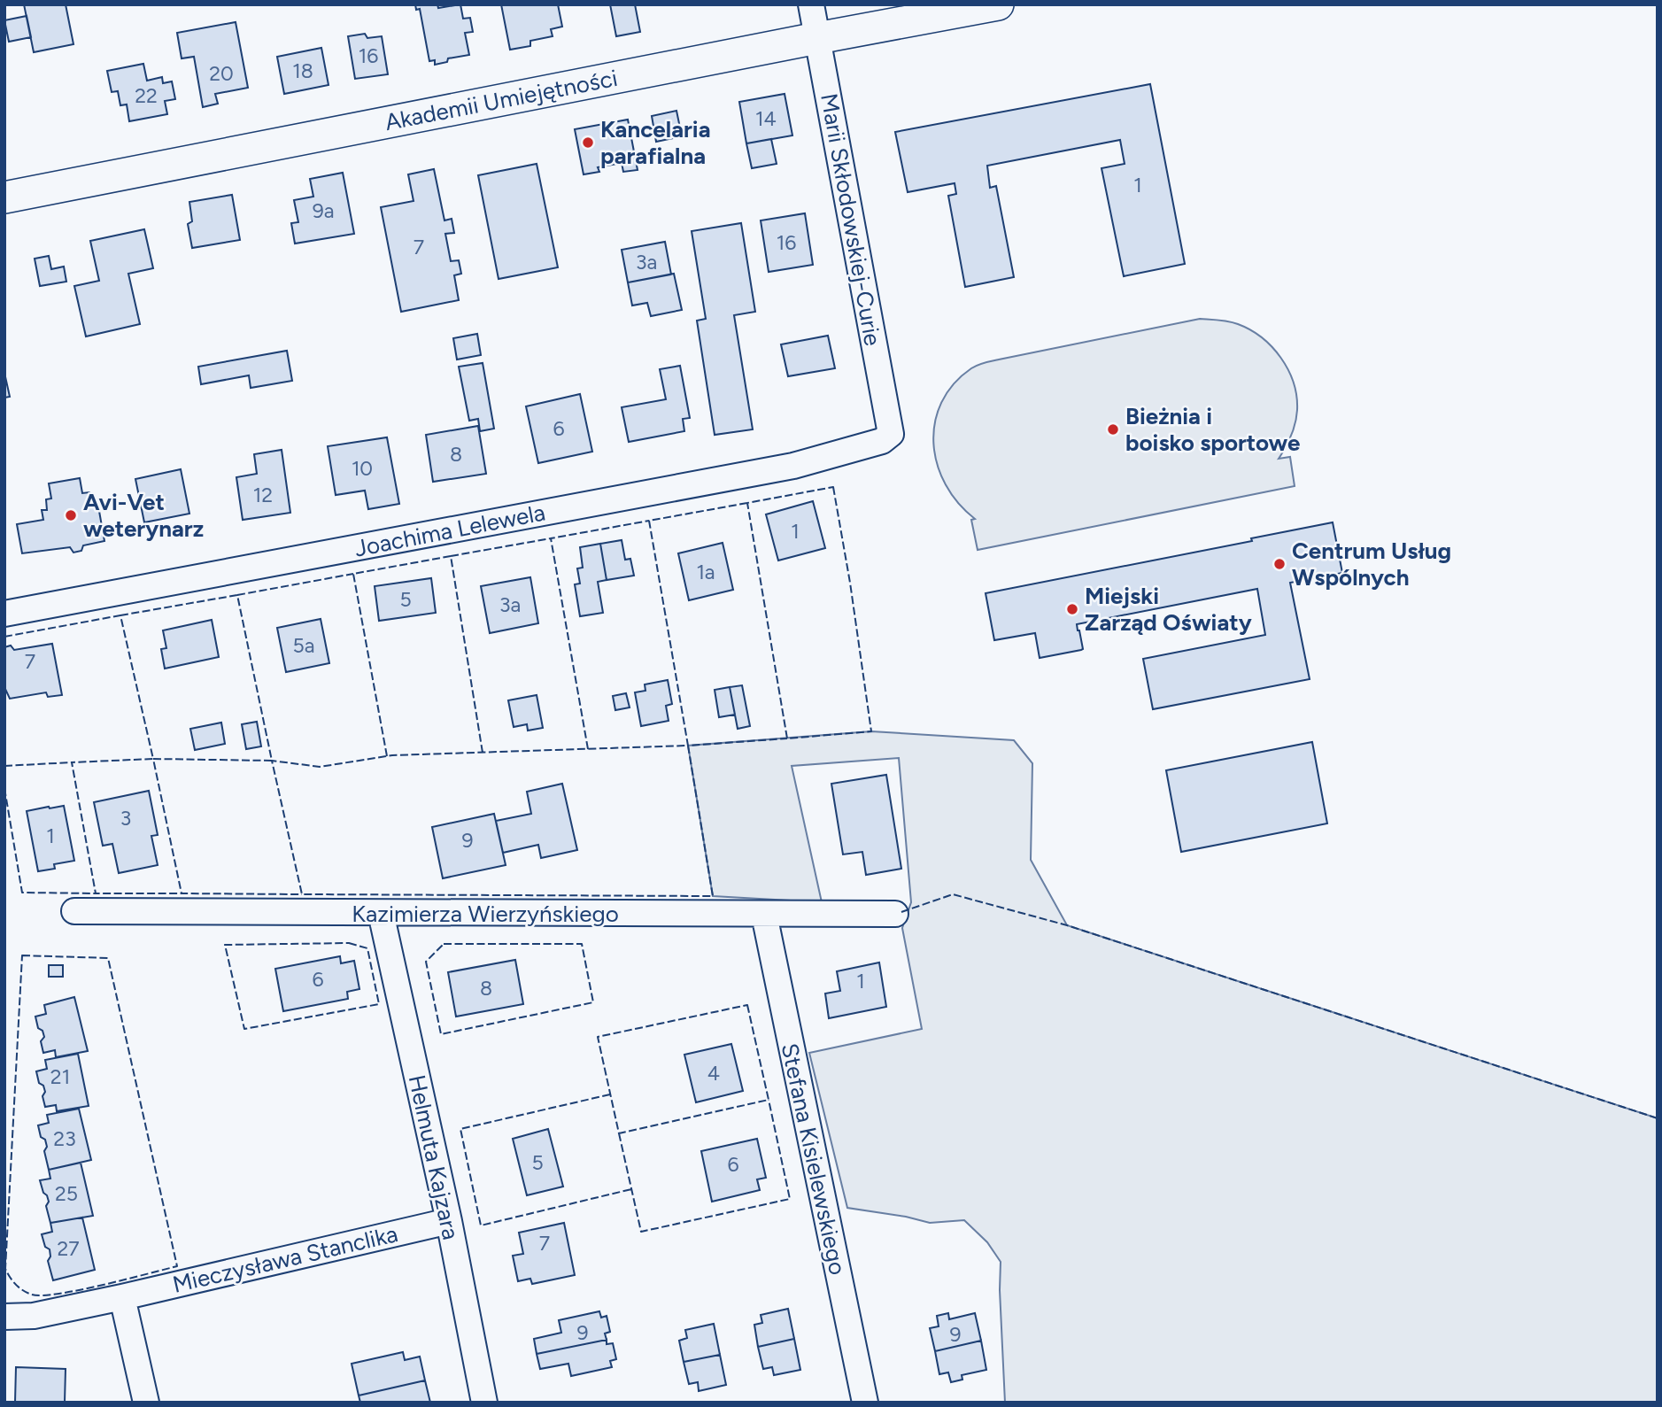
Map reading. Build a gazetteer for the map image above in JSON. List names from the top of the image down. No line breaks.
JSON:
{"streets":{"street":["Akademii Umiejętności","Marii Skłodowskiej-Curie","Joachima Lelewela","Kazimierza Wierzyńskiego","Helmuta Kajzara","Stefana Kisielewskiego","Mieczysława Stanclika"]},"crossings":[["Akademii Umiejętności","Marii Skłodowskiej-Curie"],["Marii Skłodowskiej-Curie","Joachima Lelewela"],["Kazimierza Wierzyńskiego","Helmuta Kajzara"],["Kazimierza Wierzyńskiego","Stefana Kisielewskiego"],["Helmuta Kajzara","Mieczysława Stanclika"]],"places":["Kancelaria parafialna","Bieżnia i boisko sportowe","Avi-Vet weterynarz","Centrum Usług Wspólnych","Miejski Zarząd Oświaty"],"house_numbers":["16","18","20","22","14","1","9a","16","7","3a","6","8","10","12","1","1a","5","3a","5a","7","3","1","9","6","1","8","4","21","23","5","6","25","7","27","9","9"]}
